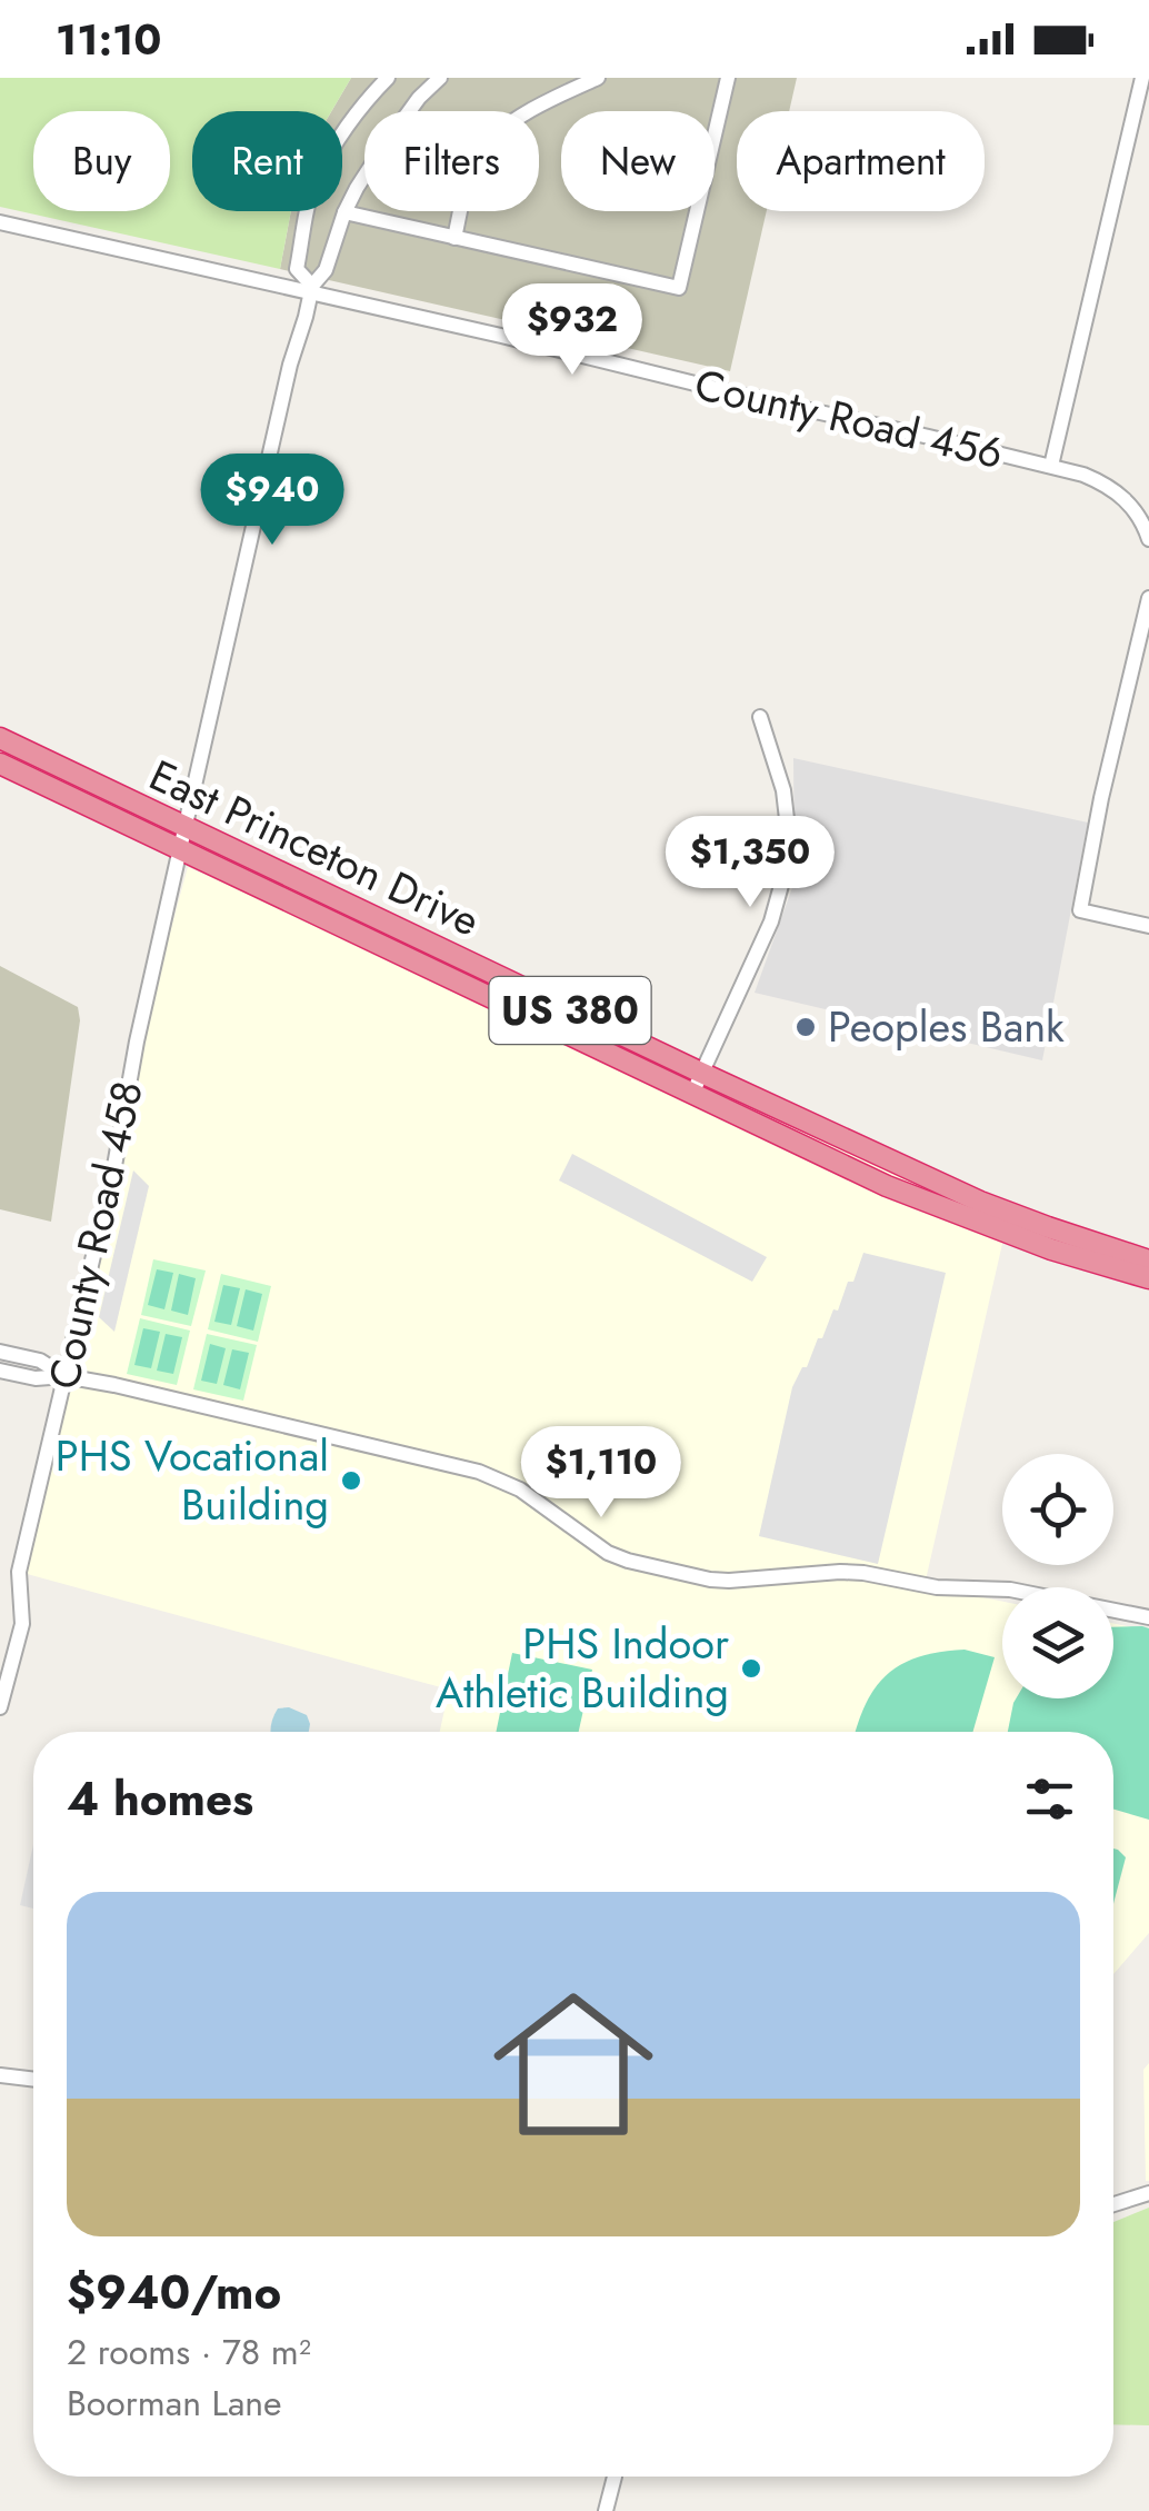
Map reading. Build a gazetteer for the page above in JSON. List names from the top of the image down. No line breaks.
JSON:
{"streets":{"highway":["East Princeton Drive","US 380"],"street":["County Road 456","County Road 458"]},"crossings":[["County Road 456","County Road 458"],["East Princeton Drive","County Road 458"]],"places":["Peoples Bank","PHS Vocational Building","PHS Indoor Athletic Building"],"page":{"status":"11:10","chip":["Buy","Rent","Filters","New","Apartment"],"price":["$932","$940","$1,350","$1,110"],"heading":"4 homes","list":[{"name":"$940/mo","note":"2 rooms · 78 m² · Boorman Lane"}]}}
